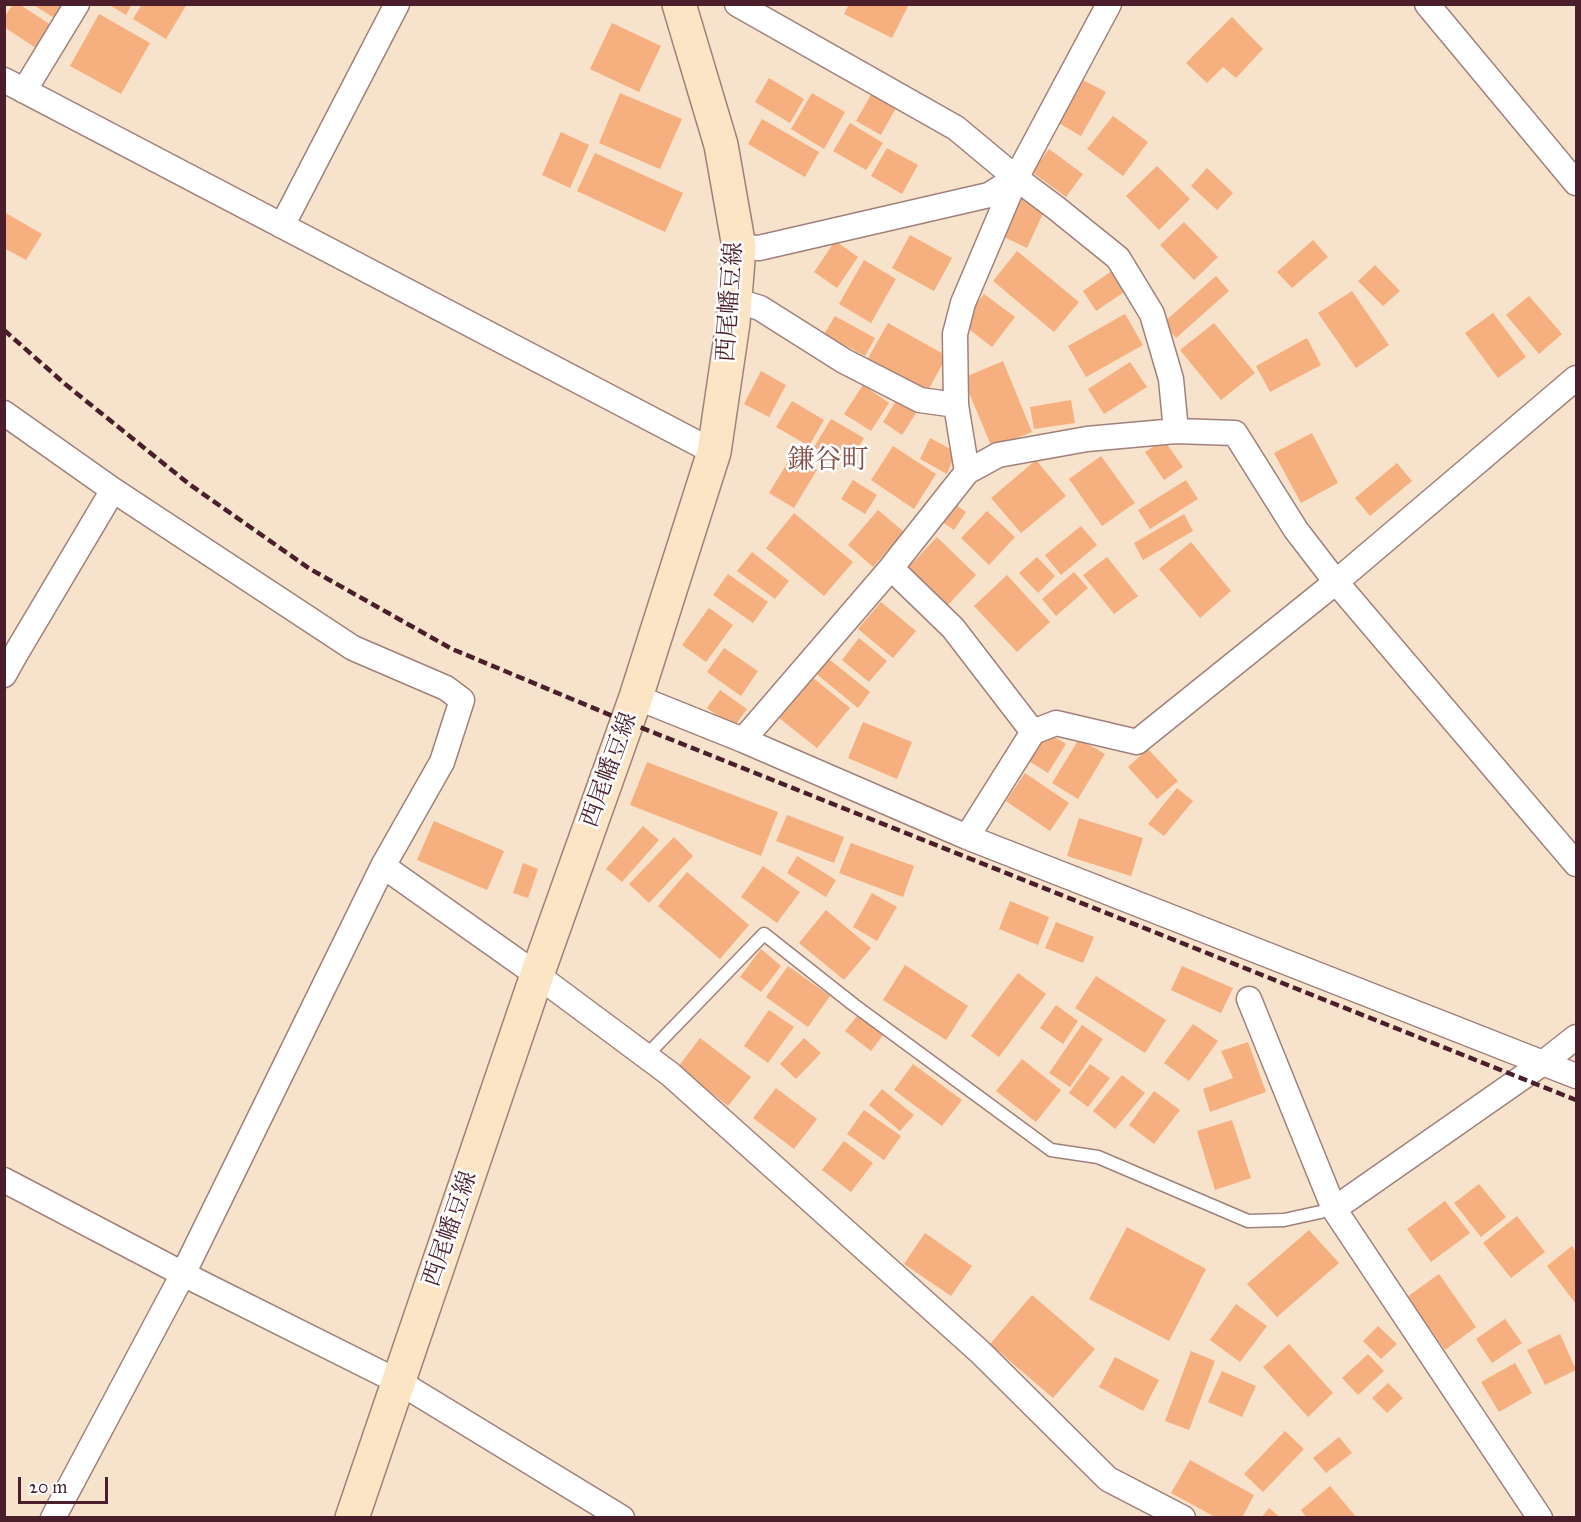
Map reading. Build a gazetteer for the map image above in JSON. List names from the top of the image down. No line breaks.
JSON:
{"streets":{"main road":["西尾幡豆線"]},"districts":["鎌谷町"],"scale_bar":"20 m"}
